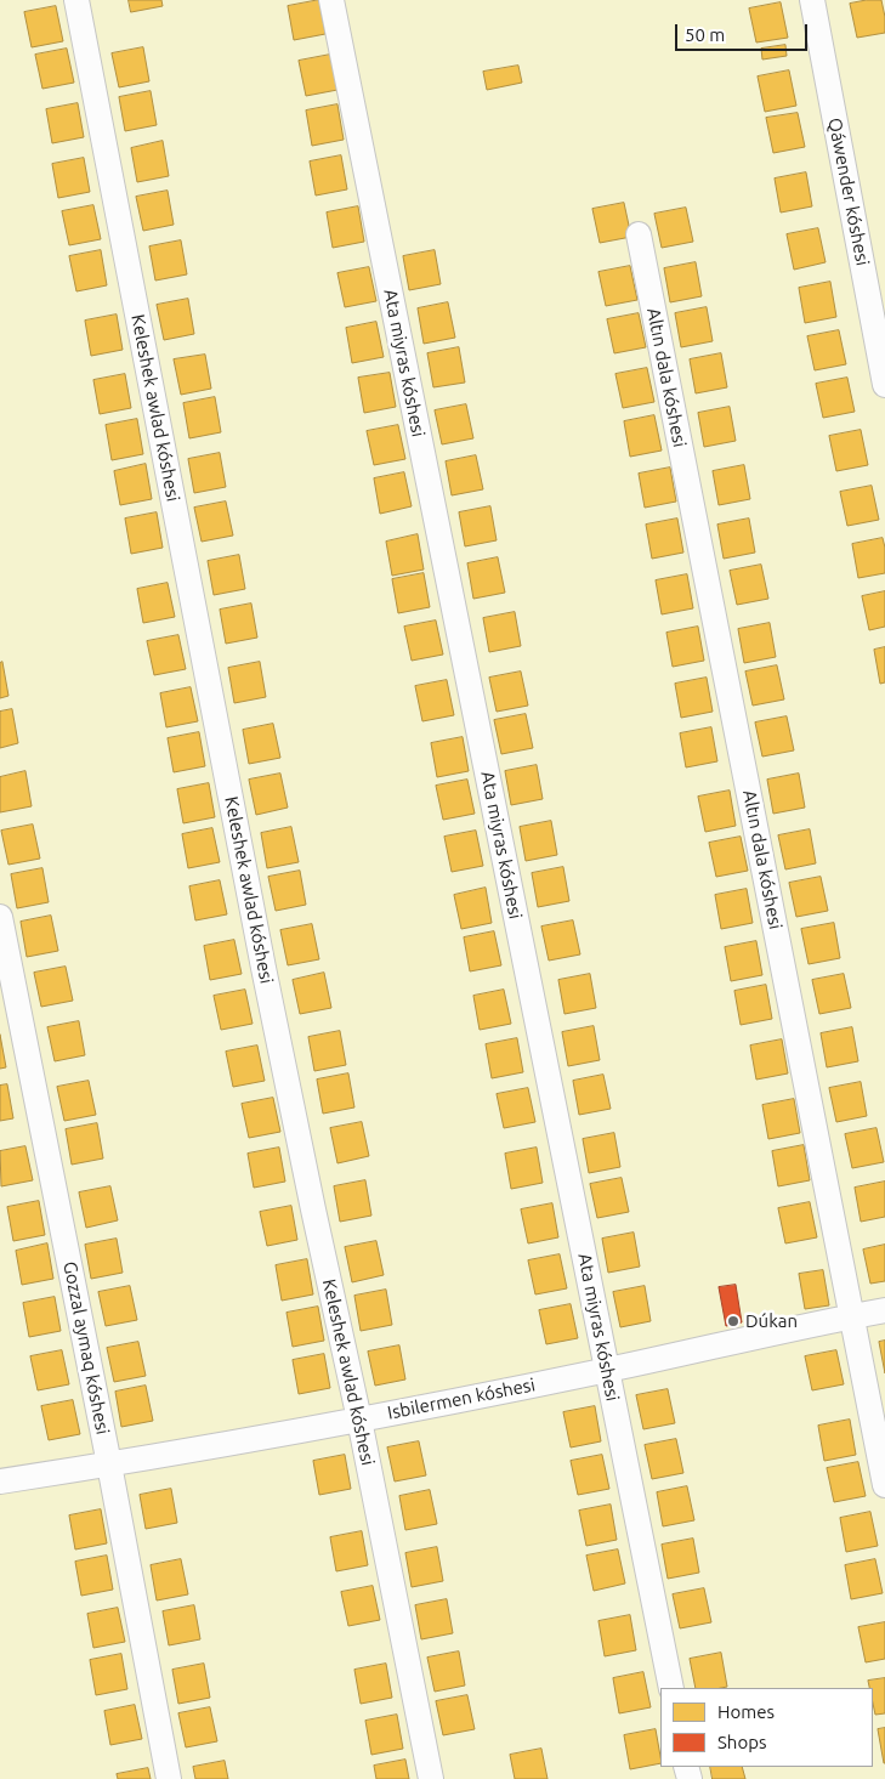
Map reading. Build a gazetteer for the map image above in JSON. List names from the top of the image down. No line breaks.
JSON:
{"streets":{"street":["Qáwender kóshesi","Ata miyras kóshesi","Altın dala kóshesi","Keleshek awlad kóshesi","Gozzal aymaq kóshesi","Isbilermen kóshesi"]},"crossings":[["Ata miyras kóshesi","Isbilermen kóshesi"],["Altın dala kóshesi","Isbilermen kóshesi"],["Keleshek awlad kóshesi","Isbilermen kóshesi"],["Gozzal aymaq kóshesi","Isbilermen kóshesi"]],"places":["Dúkan"],"legend":["Homes","Shops"],"scale_bar":"50 m"}
